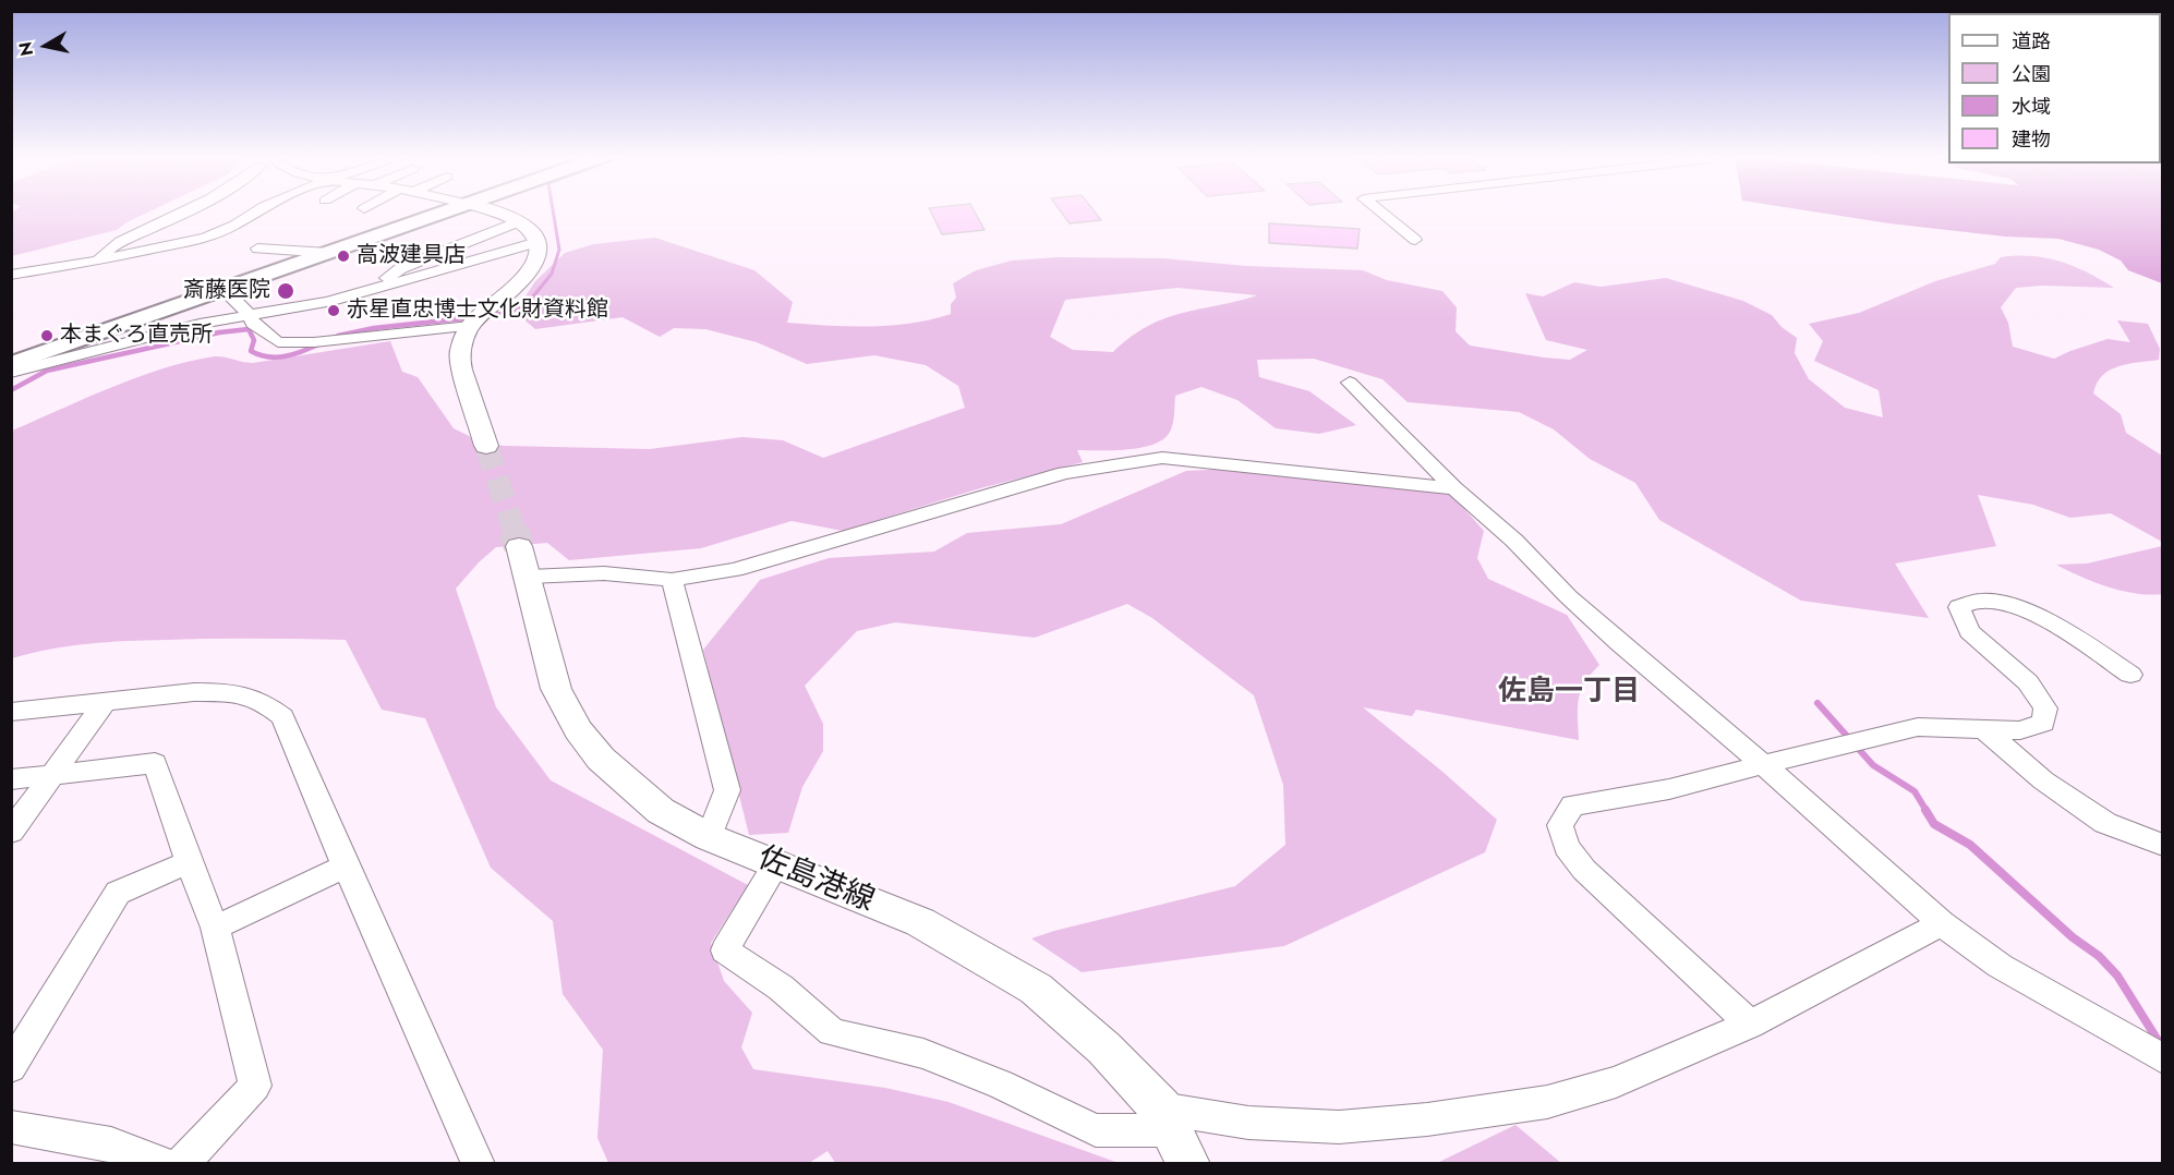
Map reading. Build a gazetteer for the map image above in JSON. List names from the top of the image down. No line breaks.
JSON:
{"streets":{"main road":["佐島港線"]},"districts":["佐島一丁目"],"places":["高波建具店","斎藤医院","赤星直忠博士文化財資料館","本まぐろ直売所"],"legend":["道路","公園","水域","建物"],"north":"left"}
